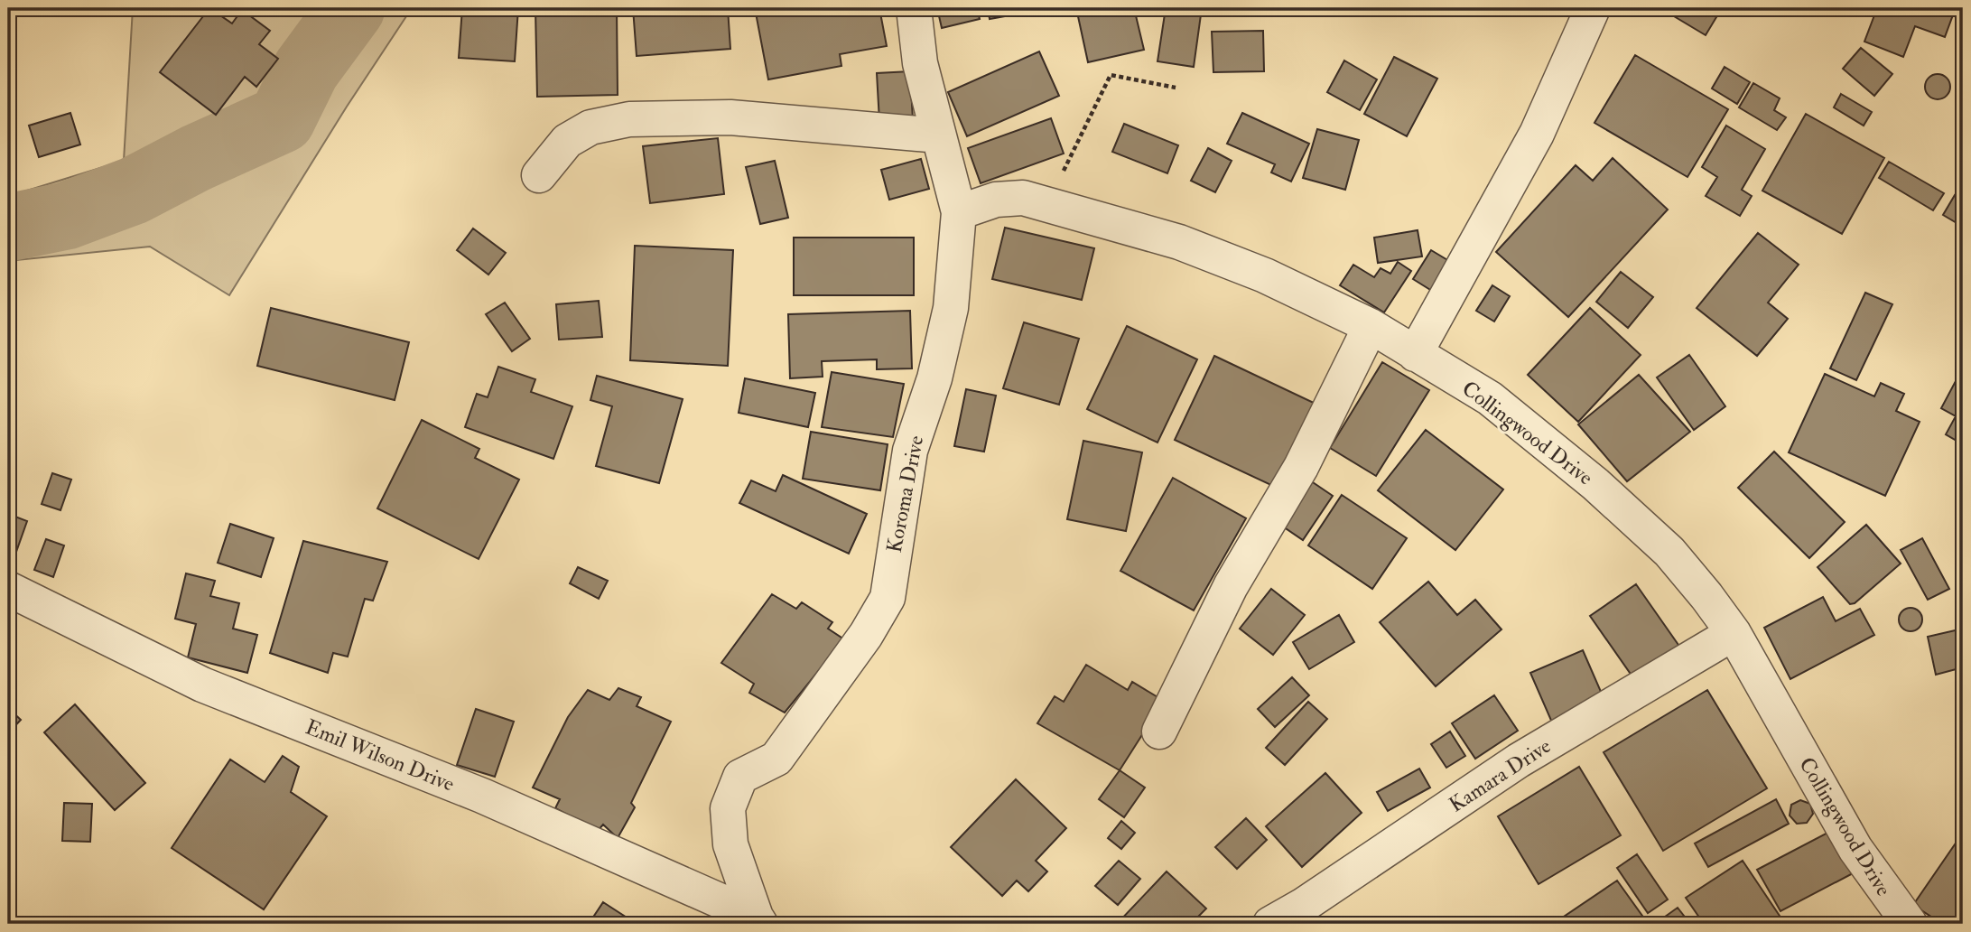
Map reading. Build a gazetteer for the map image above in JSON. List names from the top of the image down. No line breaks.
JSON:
{"streets":{"street":["Collingwood Drive","Koroma Drive","Emil Wilson Drive","Kamara Drive"]},"crossings":[["Collingwood Drive","Koroma Drive"],["Collingwood Drive","Kamara Drive"],["Koroma Drive","Emil Wilson Drive"]]}
